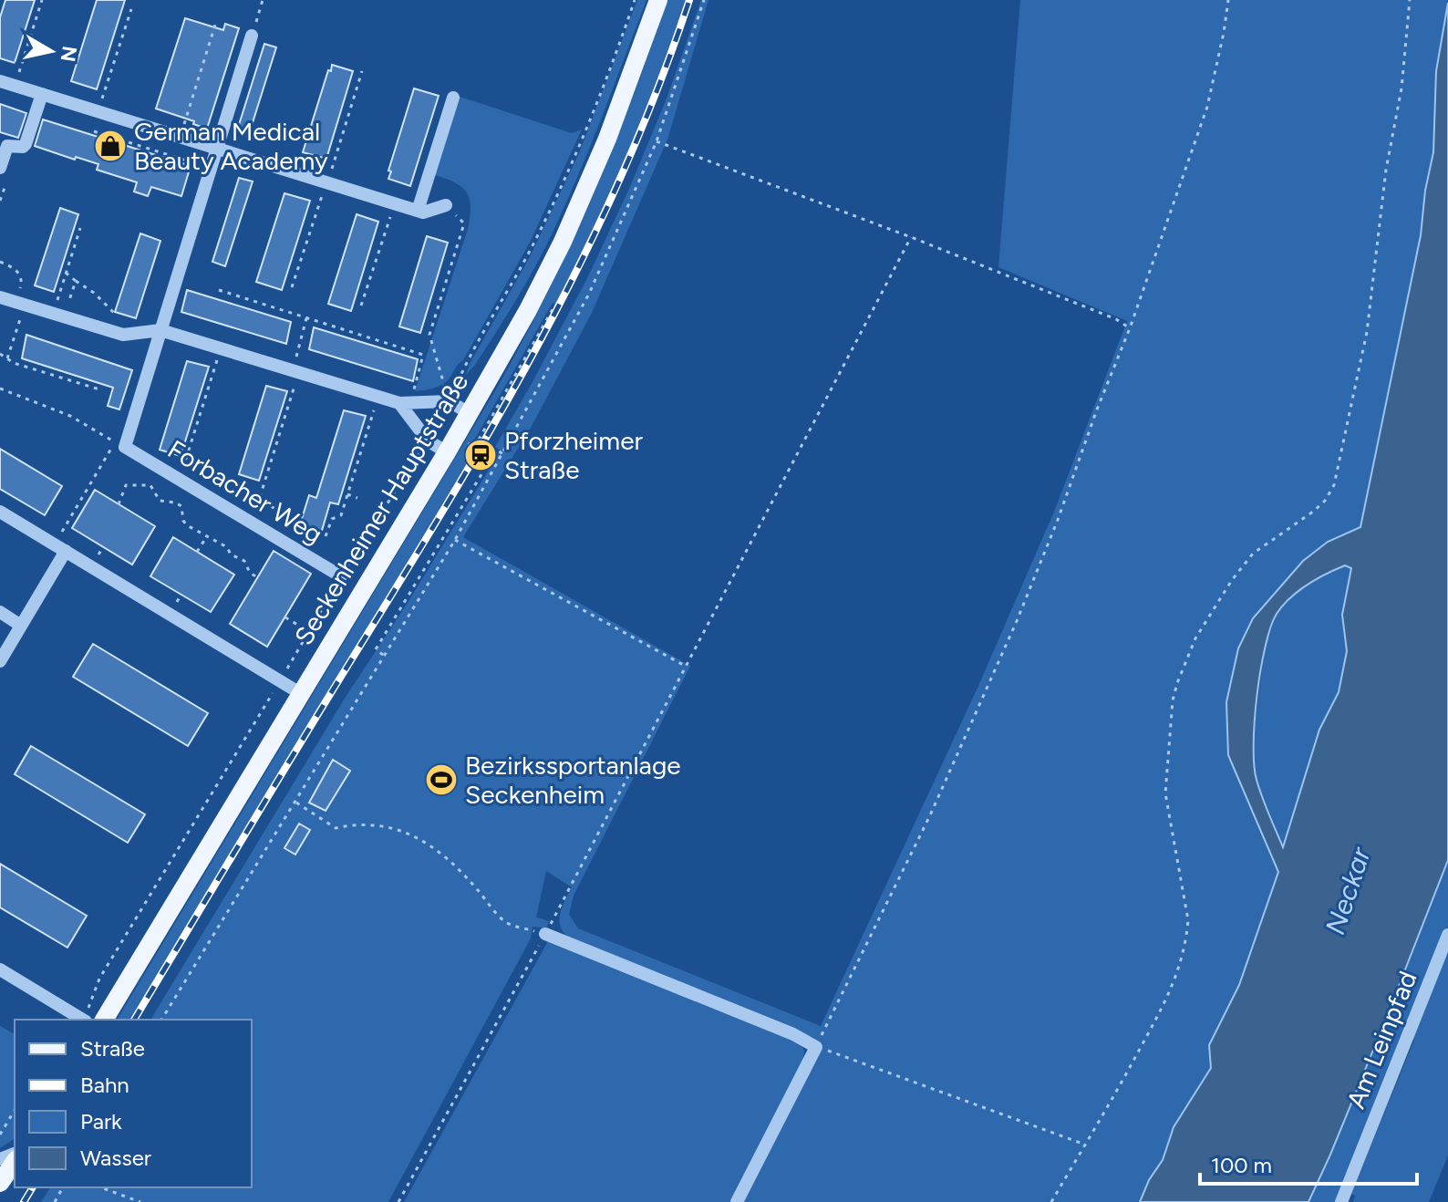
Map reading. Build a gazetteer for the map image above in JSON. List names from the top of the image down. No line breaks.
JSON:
{"streets":{"main road":["Seckenheimer Hauptstraße"],"street":["Forbacher Weg","Am Leinpfad"]},"water":["Neckar"],"places":{"shop":["German Medical Beauty Academy"],"station":["Pforzheimer Straße"],"sports":["Bezirkssportanlage Seckenheim"]},"legend":["Straße","Bahn","Park","Wasser"],"scale_bar":"100 m","north":"right"}
